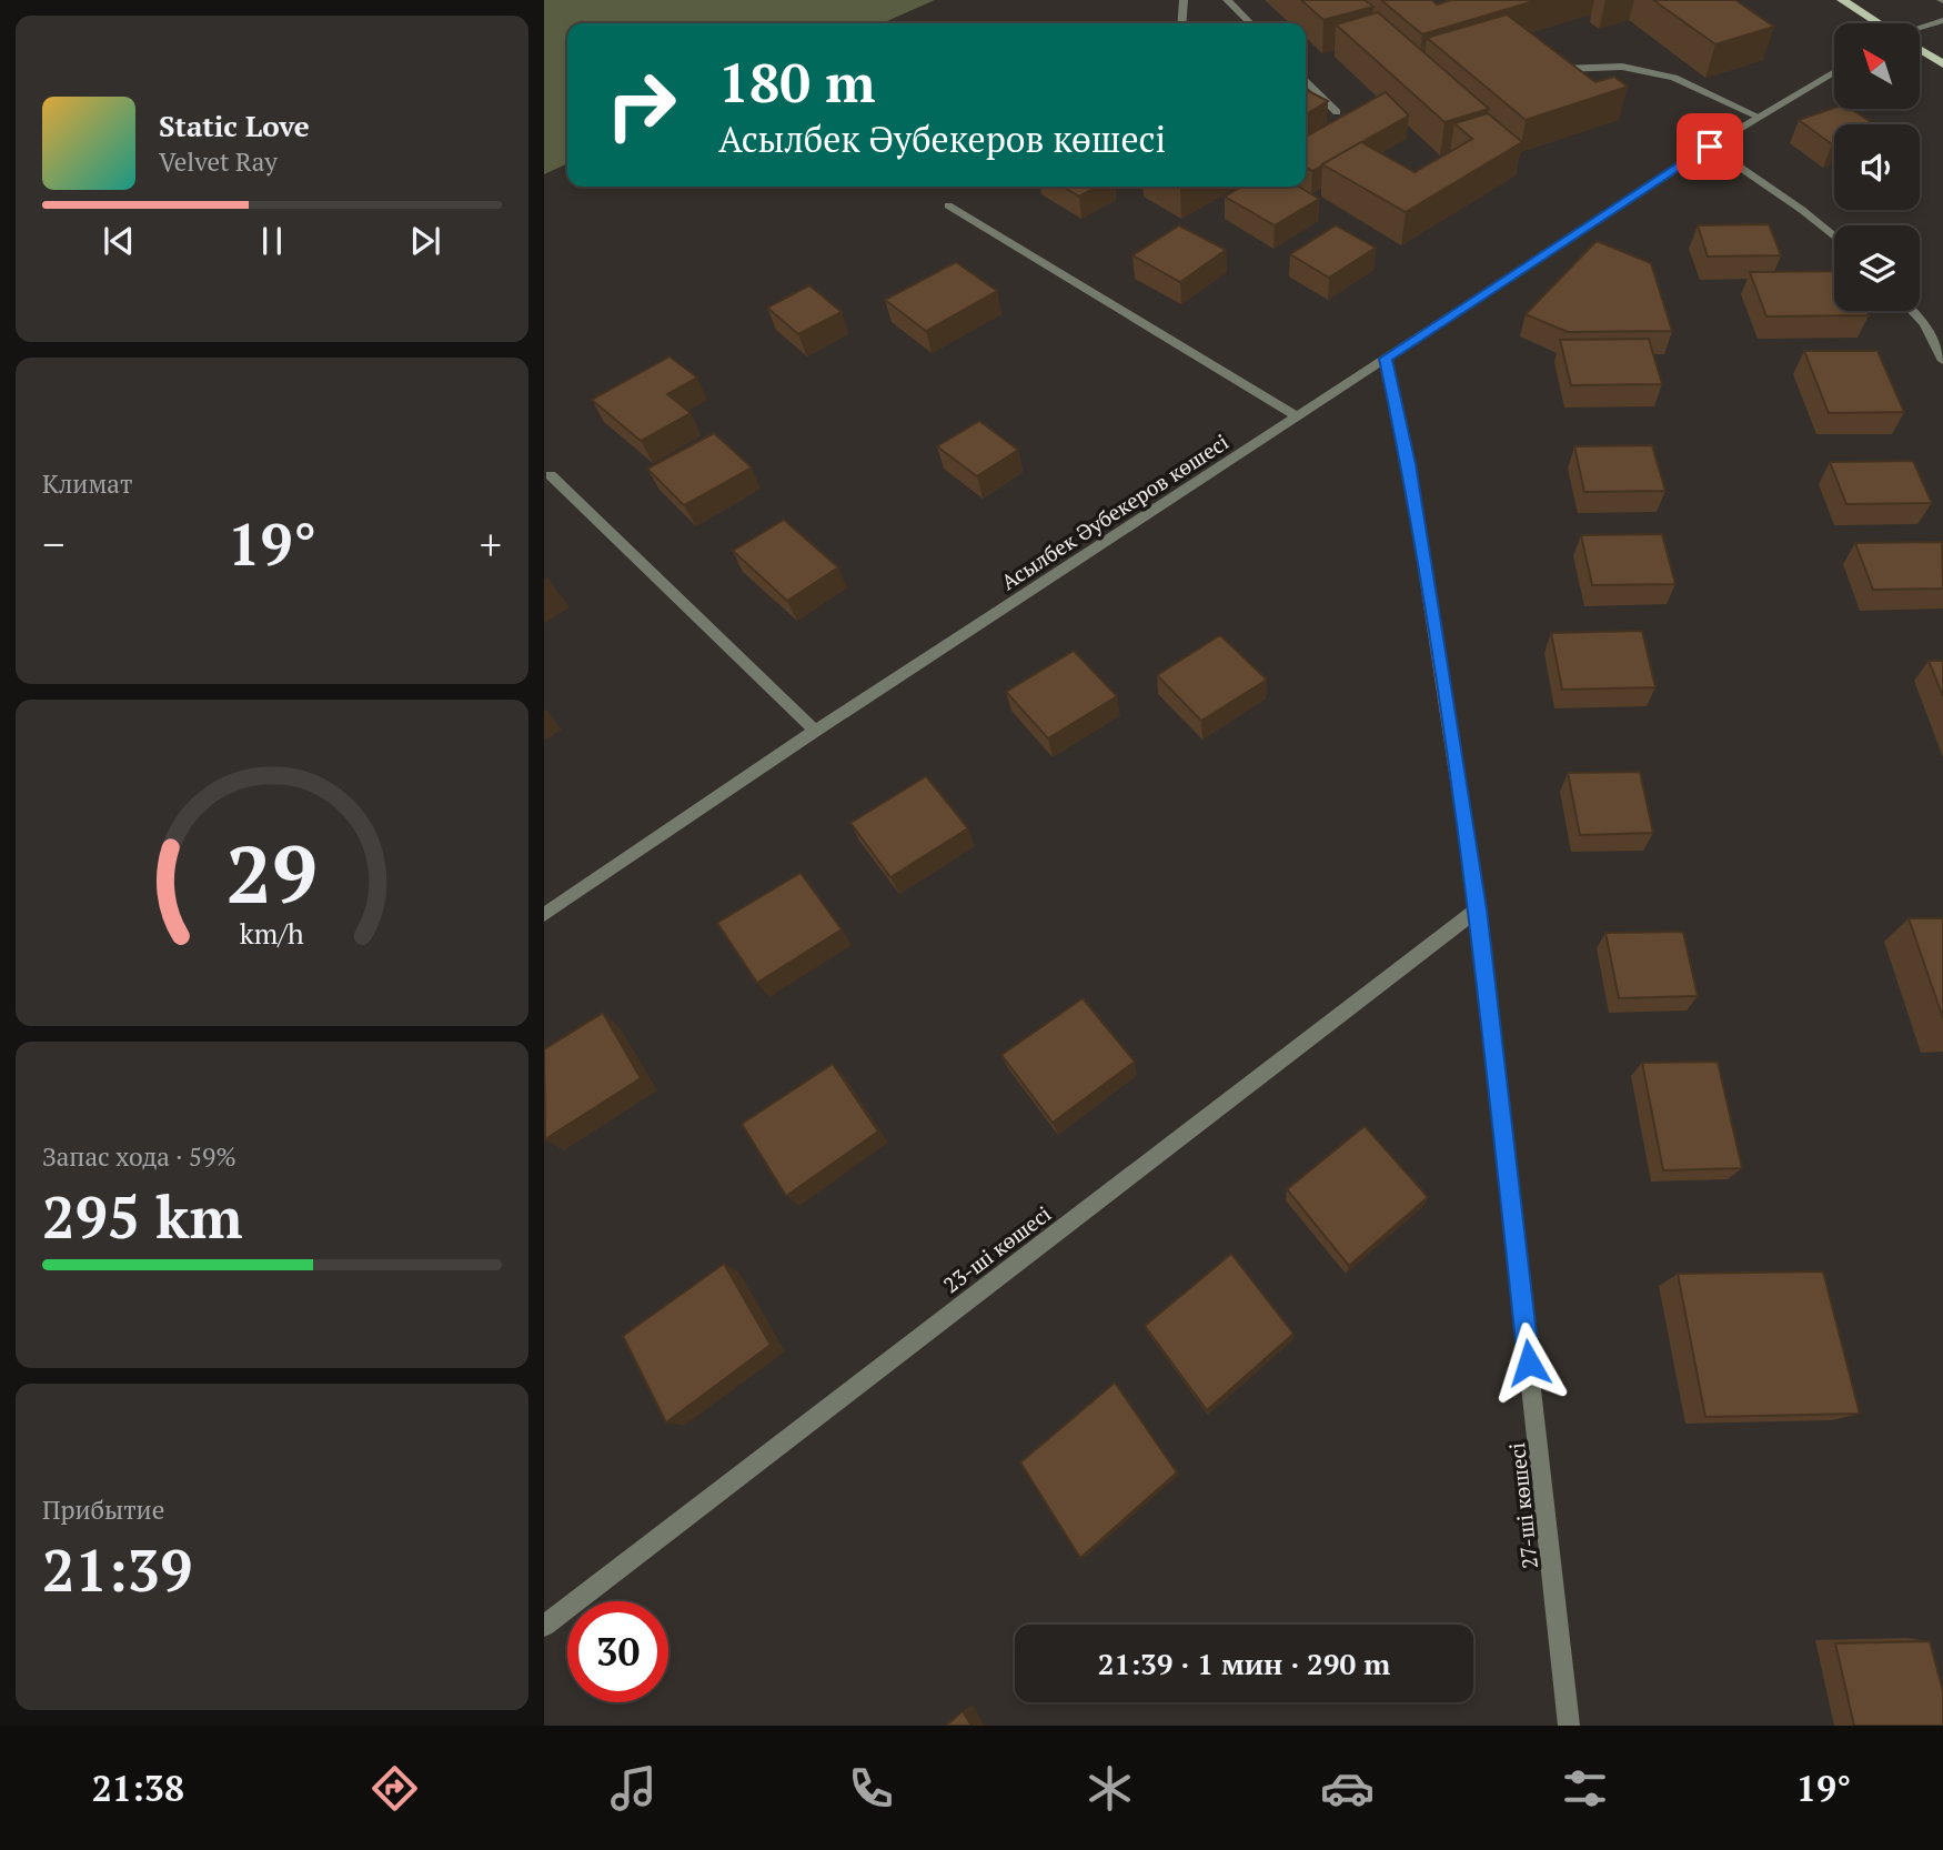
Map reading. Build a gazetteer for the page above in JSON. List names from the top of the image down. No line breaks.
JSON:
{"streets":{"street":["Асылбек Әубекеров көшесі","23-ші көшесі","27-ші көшесі"]},"crossings":[["Асылбек Әубекеров көшесі","27-ші көшесі"],["23-ші көшесі","27-ші көшесі"]],"north":"top left","page":{"turn":["180 m","Асылбек Әубекеров көшесі"],"song":["Static Love","Velvet Ray"],"tile":["Климат",["Запас хода · 59%","295 km"],["Прибытие","21:39"]],"heat":["−","19°","+"],"limit":"30","trip":"21:39 · 1 мин · 290 m","tabs":["21:38","19°"],"gauge":["29","km/h"]}}
